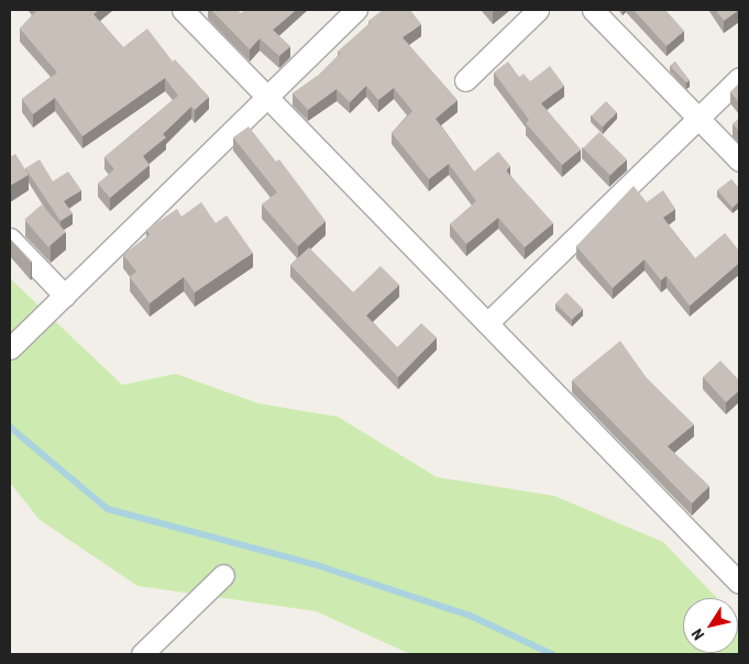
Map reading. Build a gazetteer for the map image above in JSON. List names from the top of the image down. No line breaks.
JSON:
{"north":"bottom left"}
